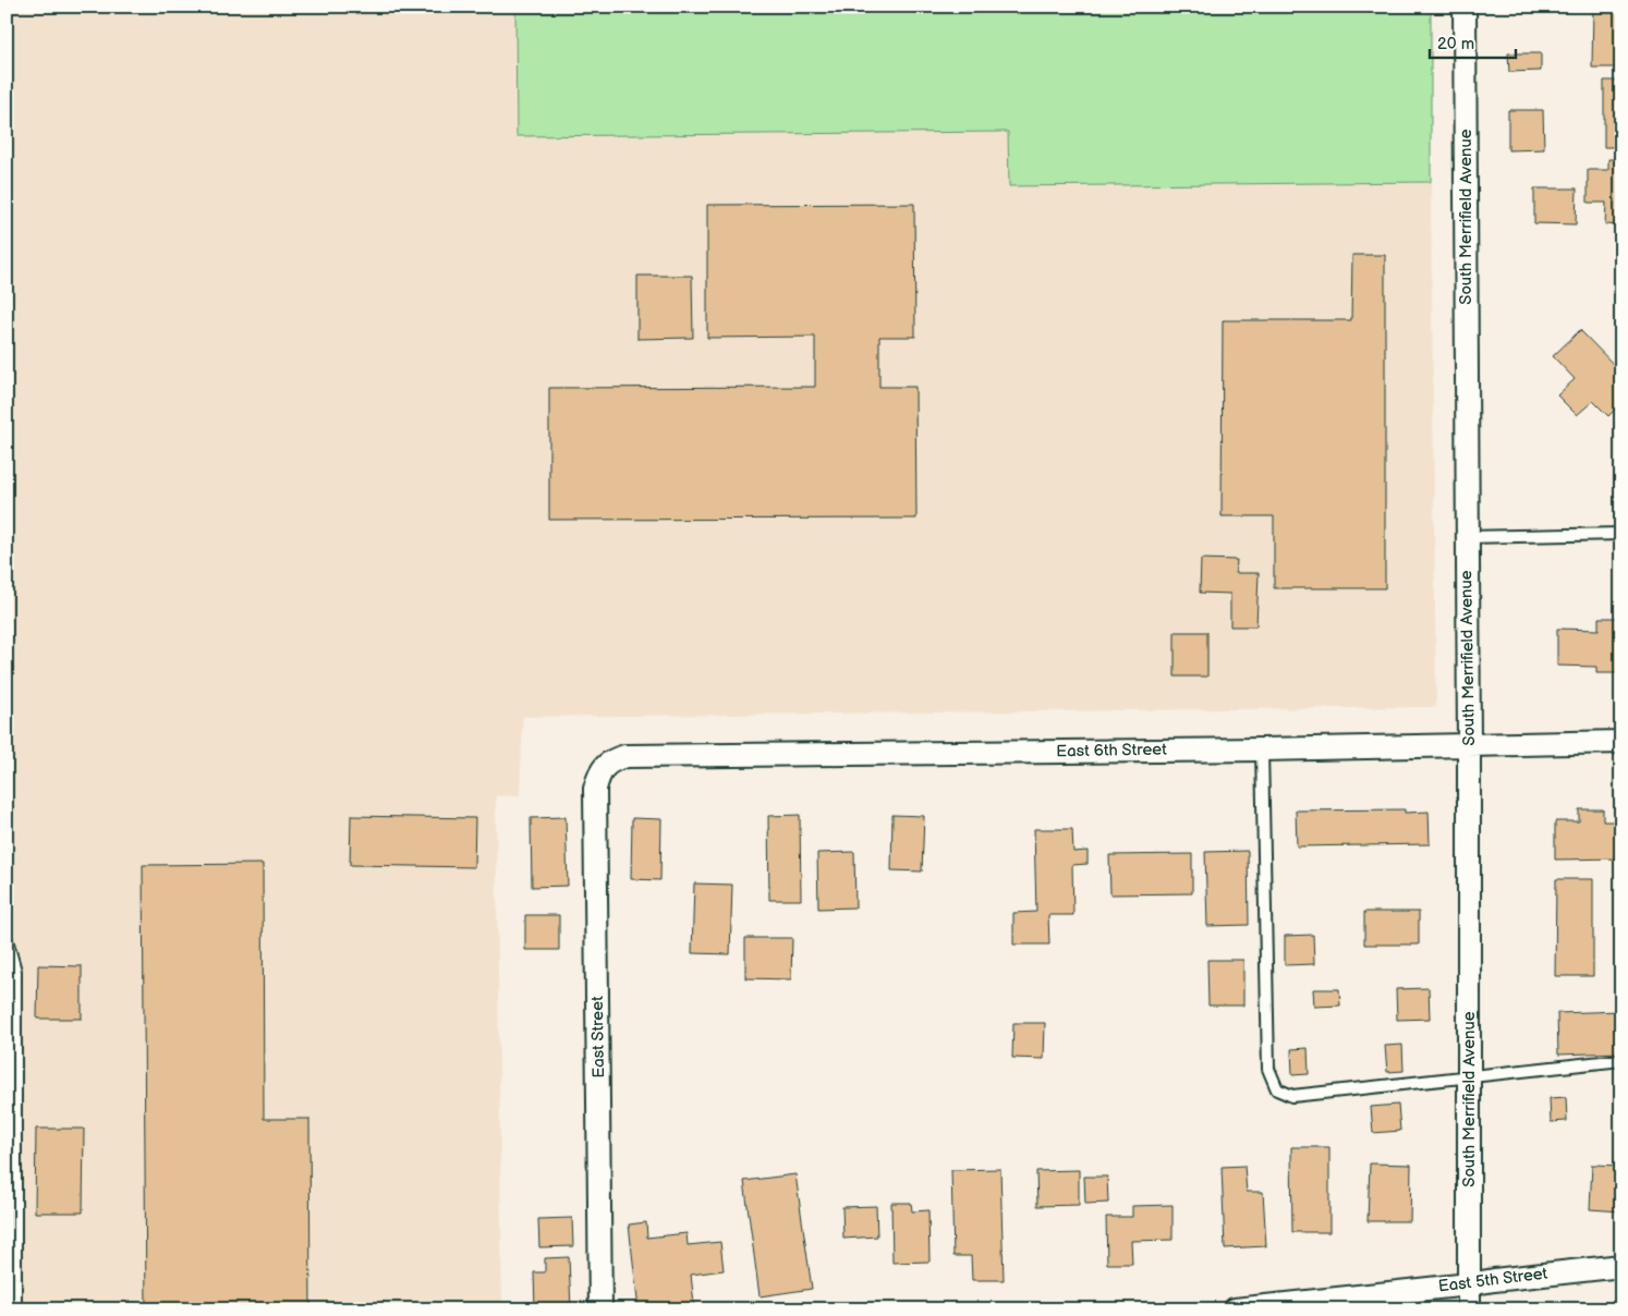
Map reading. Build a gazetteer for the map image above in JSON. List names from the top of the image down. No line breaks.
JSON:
{"streets":{"street":["South Merrifield Avenue","East 6th Street","East Street","East 5th Street"]},"crossings":[["South Merrifield Avenue","East 6th Street"],["South Merrifield Avenue","East 5th Street"],["East 6th Street","East Street"]],"scale_bar":"20 m"}
